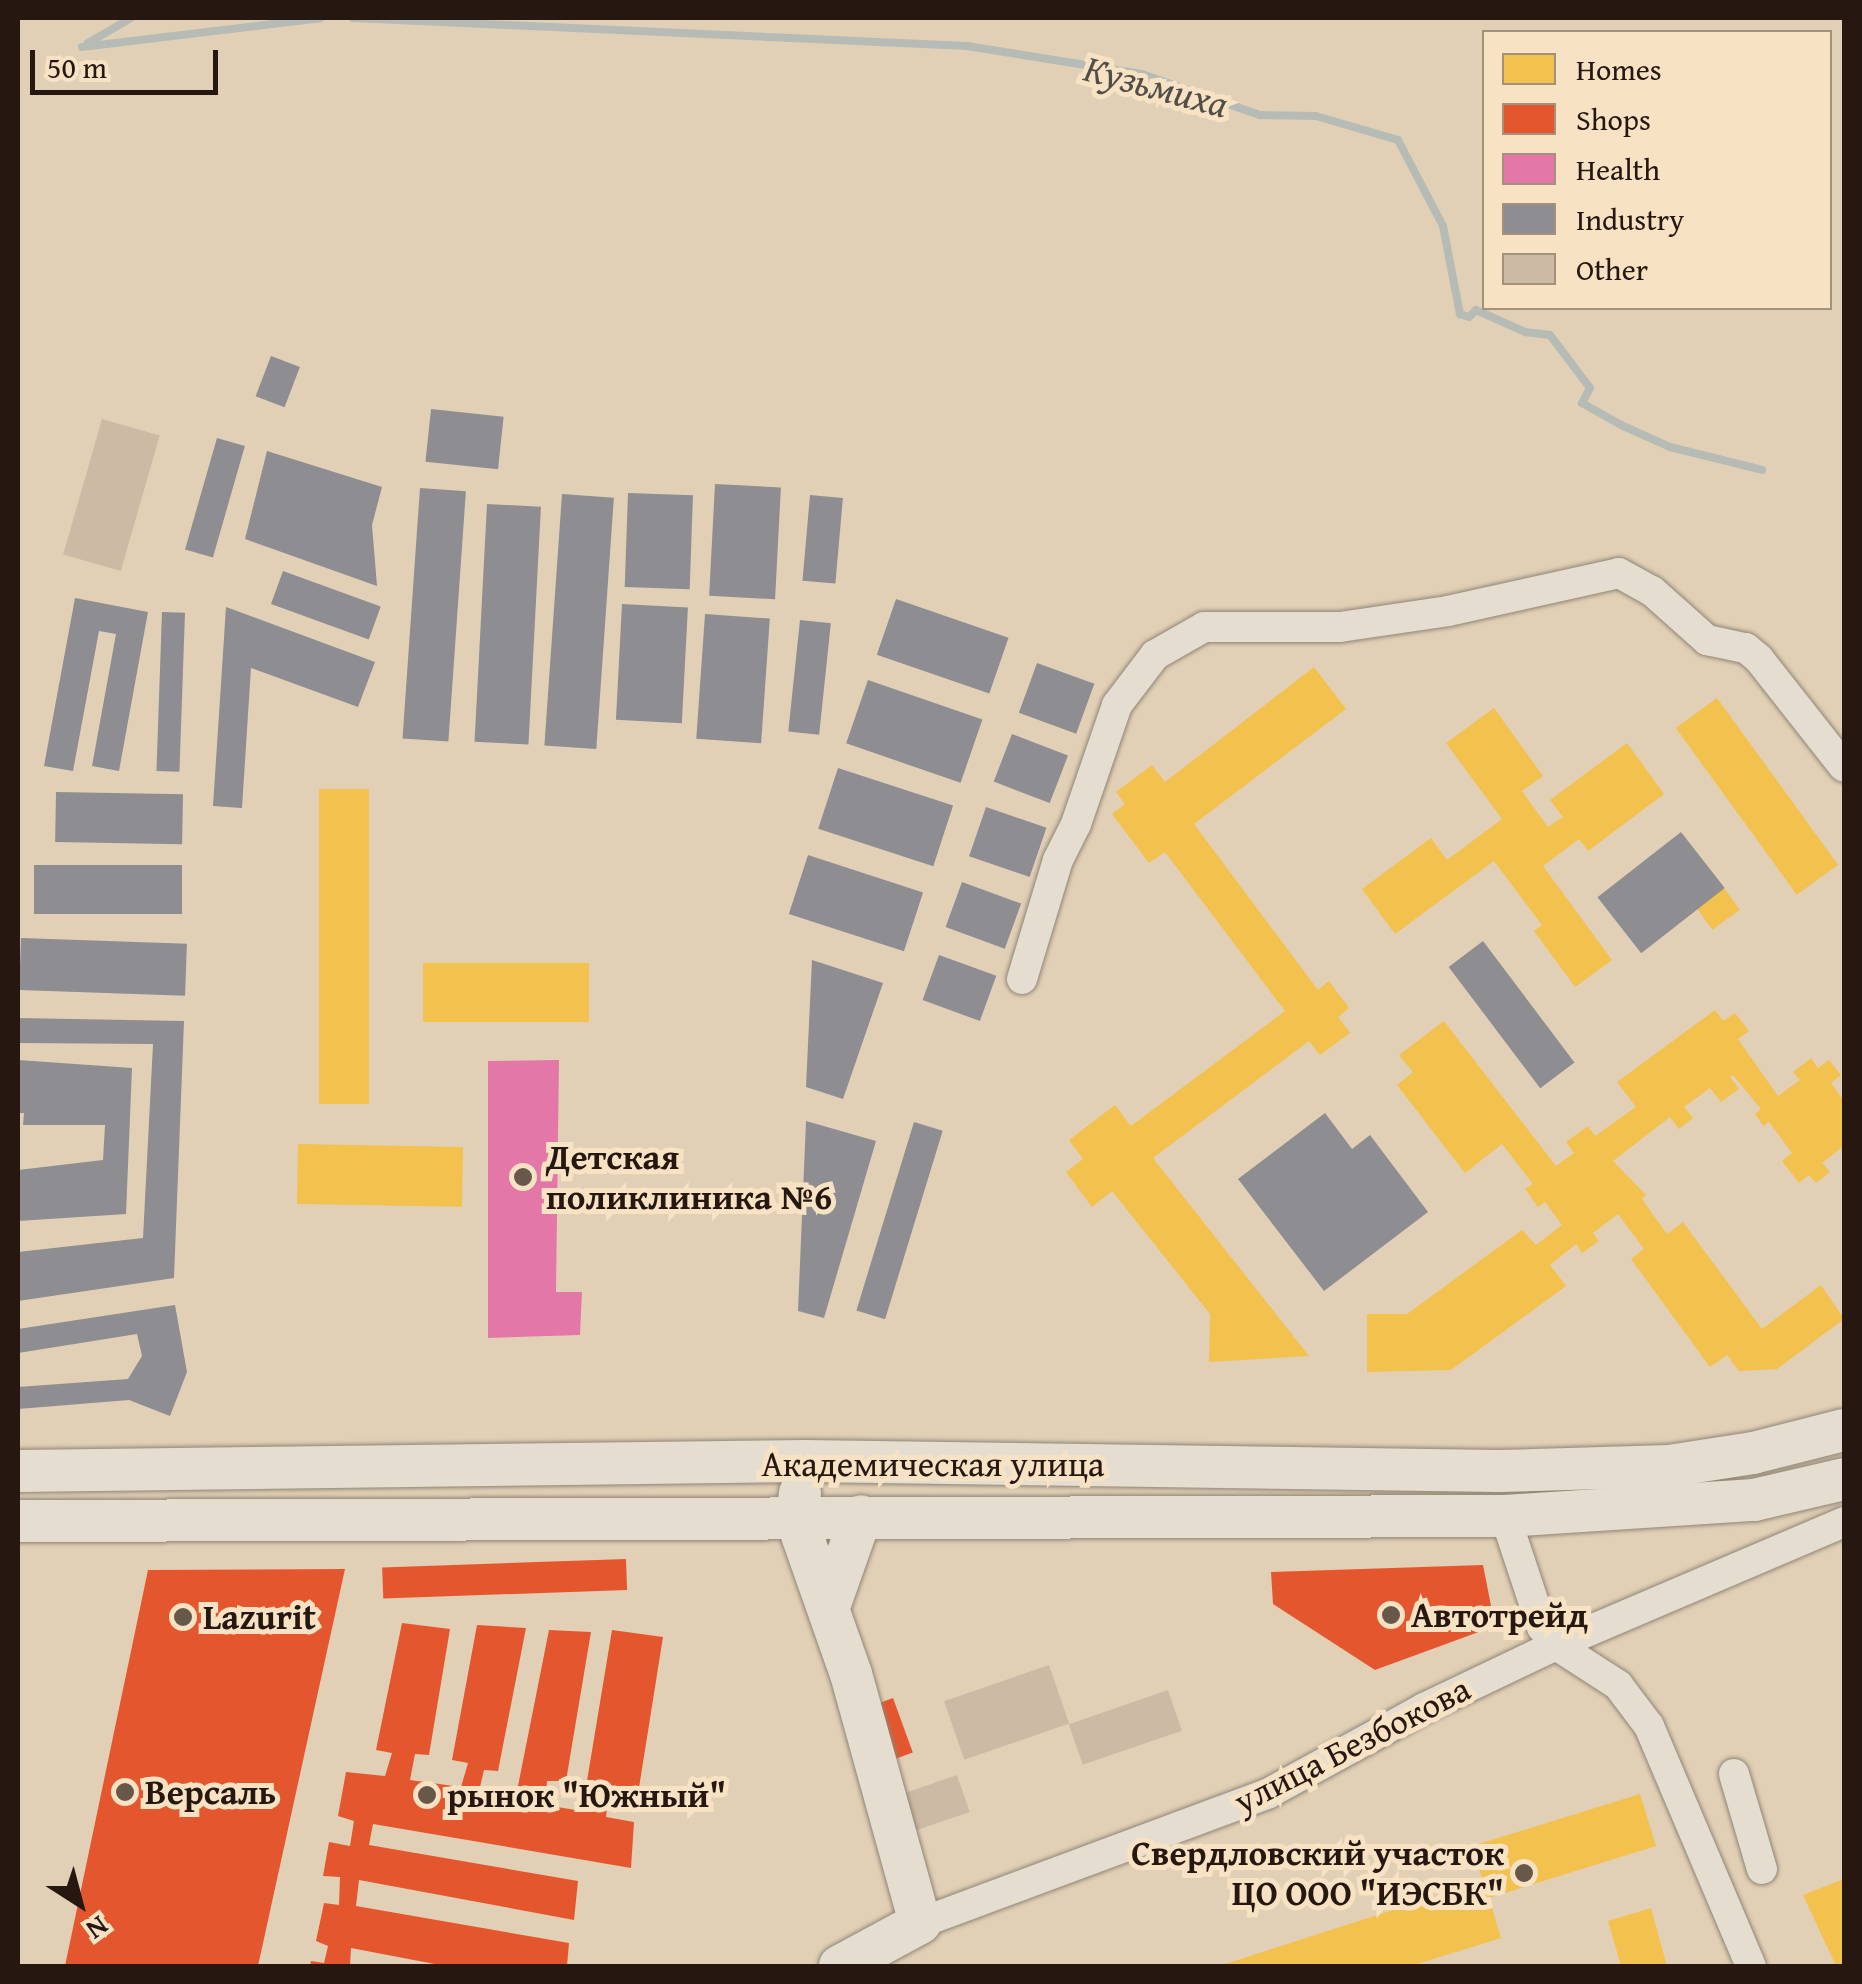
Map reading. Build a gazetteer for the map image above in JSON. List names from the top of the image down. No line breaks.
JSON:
{"streets":{"main road":["Академическая улица","улица Безбокова"]},"water":["Кузьмиха"],"places":["Детская поликлиника №6","Автотрейд","Lazurit","Версаль","рынок \"Южный\"","Свердловский участок ЦО ООО \"ИЭСБК\""],"legend":["Homes","Shops","Health","Industry","Other"],"scale_bar":"50 m","north":"bottom right"}
